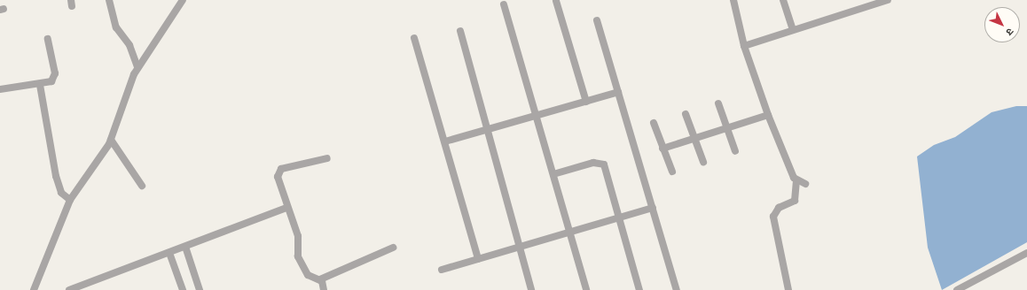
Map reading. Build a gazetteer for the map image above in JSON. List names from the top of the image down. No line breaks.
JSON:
{"north":"bottom right"}
